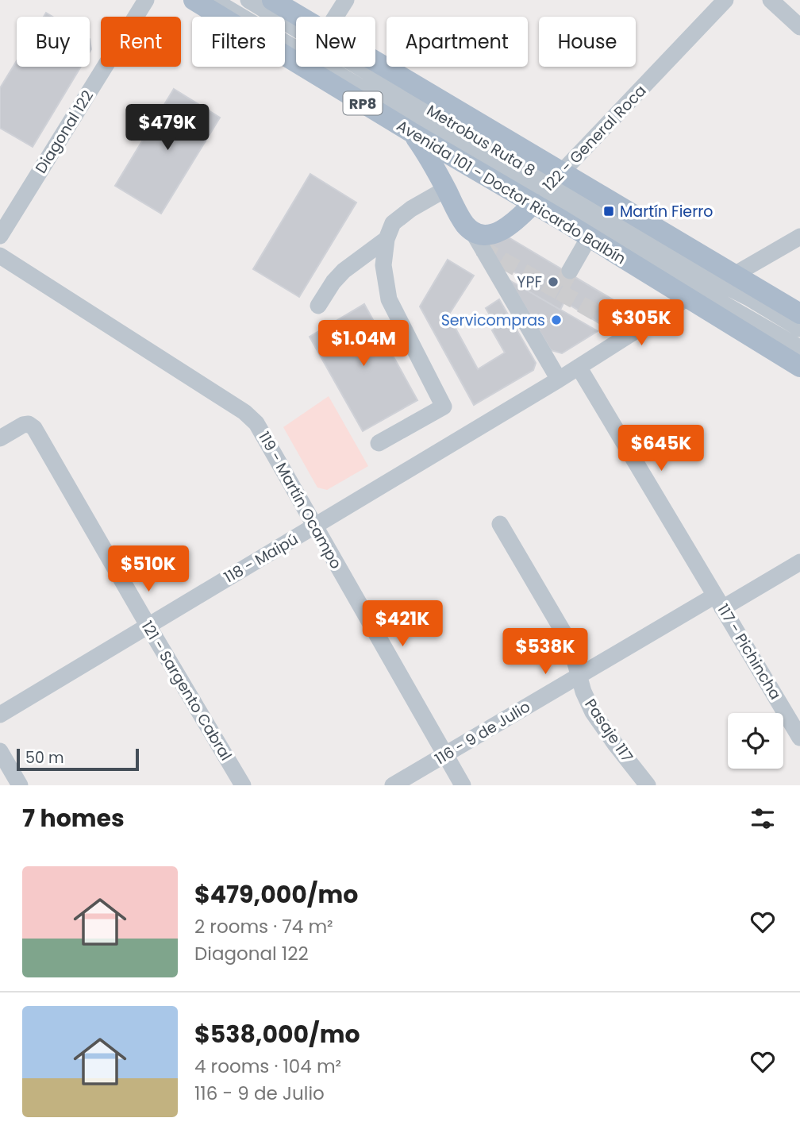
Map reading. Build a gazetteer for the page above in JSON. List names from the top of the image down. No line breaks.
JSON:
{"streets":{"main road":["RP8","Avenida 101 - Doctor Ricardo Balbín"],"street":["Diagonal 122","122 - General Roca","Metrobus Ruta 8","119 - Martín Ocampo","118 - Maipú","117 - Pichincha","121 - Sargento Cabral","Pasaje 117","116 - 9 de Julio"]},"crossings":[["122 - General Roca","Metrobus Ruta 8"],["122 - General Roca","Avenida 101 - Doctor Ricardo Balbín"],["Metrobus Ruta 8","Avenida 101 - Doctor Ricardo Balbín"],["Metrobus Ruta 8","118 - Maipú"],["Avenida 101 - Doctor Ricardo Balbín","118 - Maipú"],["119 - Martín Ocampo","118 - Maipú"],["119 - Martín Ocampo","116 - 9 de Julio"],["118 - Maipú","117 - Pichincha"],["118 - Maipú","121 - Sargento Cabral"],["117 - Pichincha","116 - 9 de Julio"],["Pasaje 117","116 - 9 de Julio"]],"places":{"transit":["Martín Fierro"],"other":["YPF","Servicompras"]},"scale_bar":"50 m","page":{"chip":["Buy","Rent","Filters","New","Apartment","House"],"price":["$479K","$305K","$1.04M","$645K","$510K","$421K","$538K"],"scale":"50 m","heading":"7 homes","list":[{"name":"$479,000/mo","note":"2 rooms · 74 m² · Diagonal 122"},{"name":"$538,000/mo","note":"4 rooms · 104 m² · 116 - 9 de Julio"}]}}
